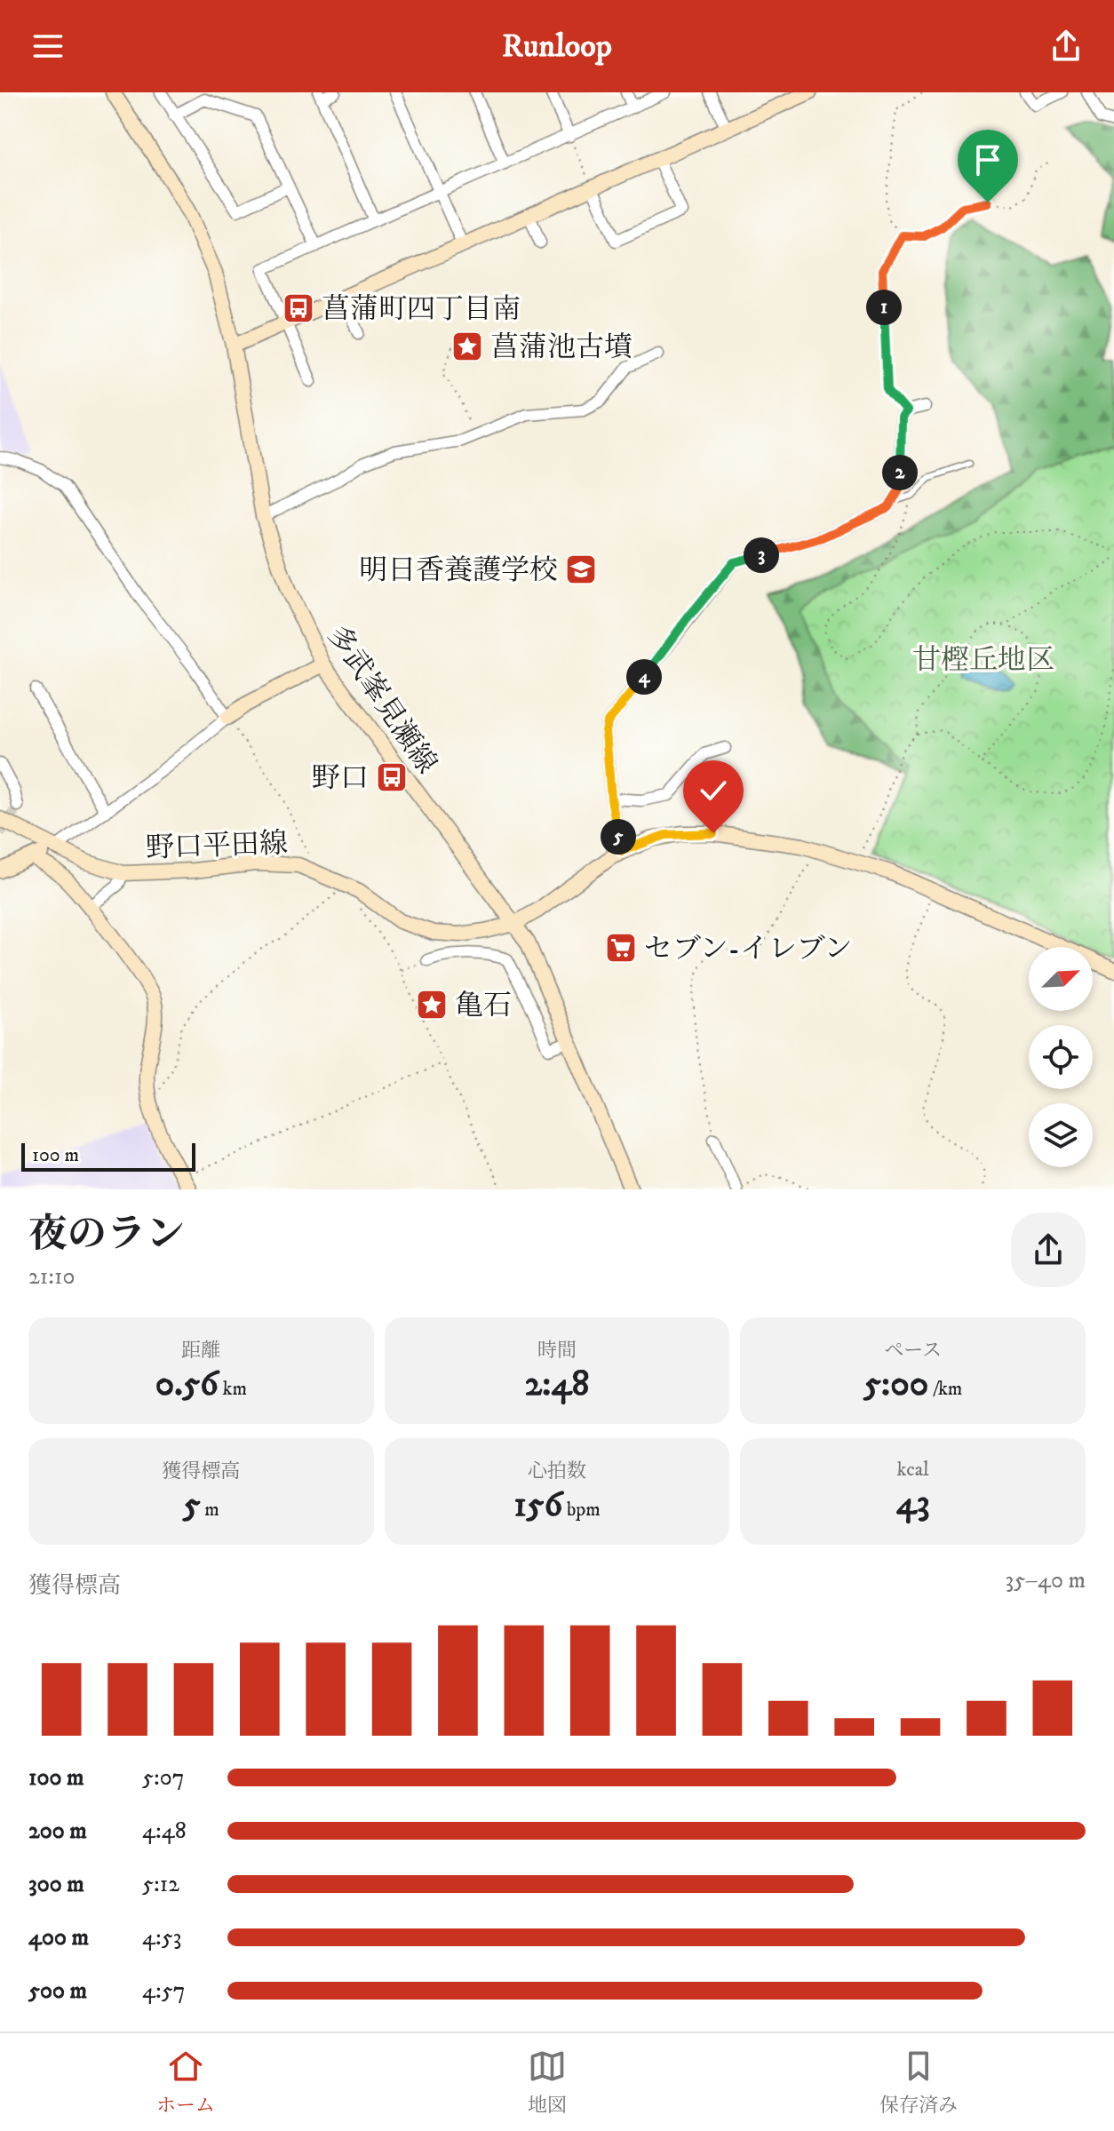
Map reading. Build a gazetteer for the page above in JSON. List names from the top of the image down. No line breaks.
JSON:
{"streets":{"street":["多武峯見瀬線","野口平田線"]},"crossings":[["多武峯見瀬線","野口平田線"]],"parks":["甘樫丘地区"],"places":{"bus stop":["菖蒲町四丁目南","野口"],"place":["菖蒲池古墳","亀石"],"school or university":["明日香養護学校"],"supermarket":["セブン-イレブン"]},"scale_bar":"100 m","north":"top right","page":{"header":"Runloop","pins":["1","2","3","4","5"],"scale":"100 m","heading":["夜のラン","21:10"],"stats":[["距離","0.56 km"],["時間","2:48"],["ペース","5:00 /km"],["獲得標高","5 m"],["心拍数","156 bpm"],["kcal","43"]],"chart":["獲得標高","35–40 m"],"list":[{"name":"100 m","note":"5:07"},{"name":"200 m","note":"4:48"},{"name":"300 m","note":"5:12"},{"name":"400 m","note":"4:53"},{"name":"500 m","note":"4:57"}],"tabs":["ホーム","地図","保存済み"]}}
